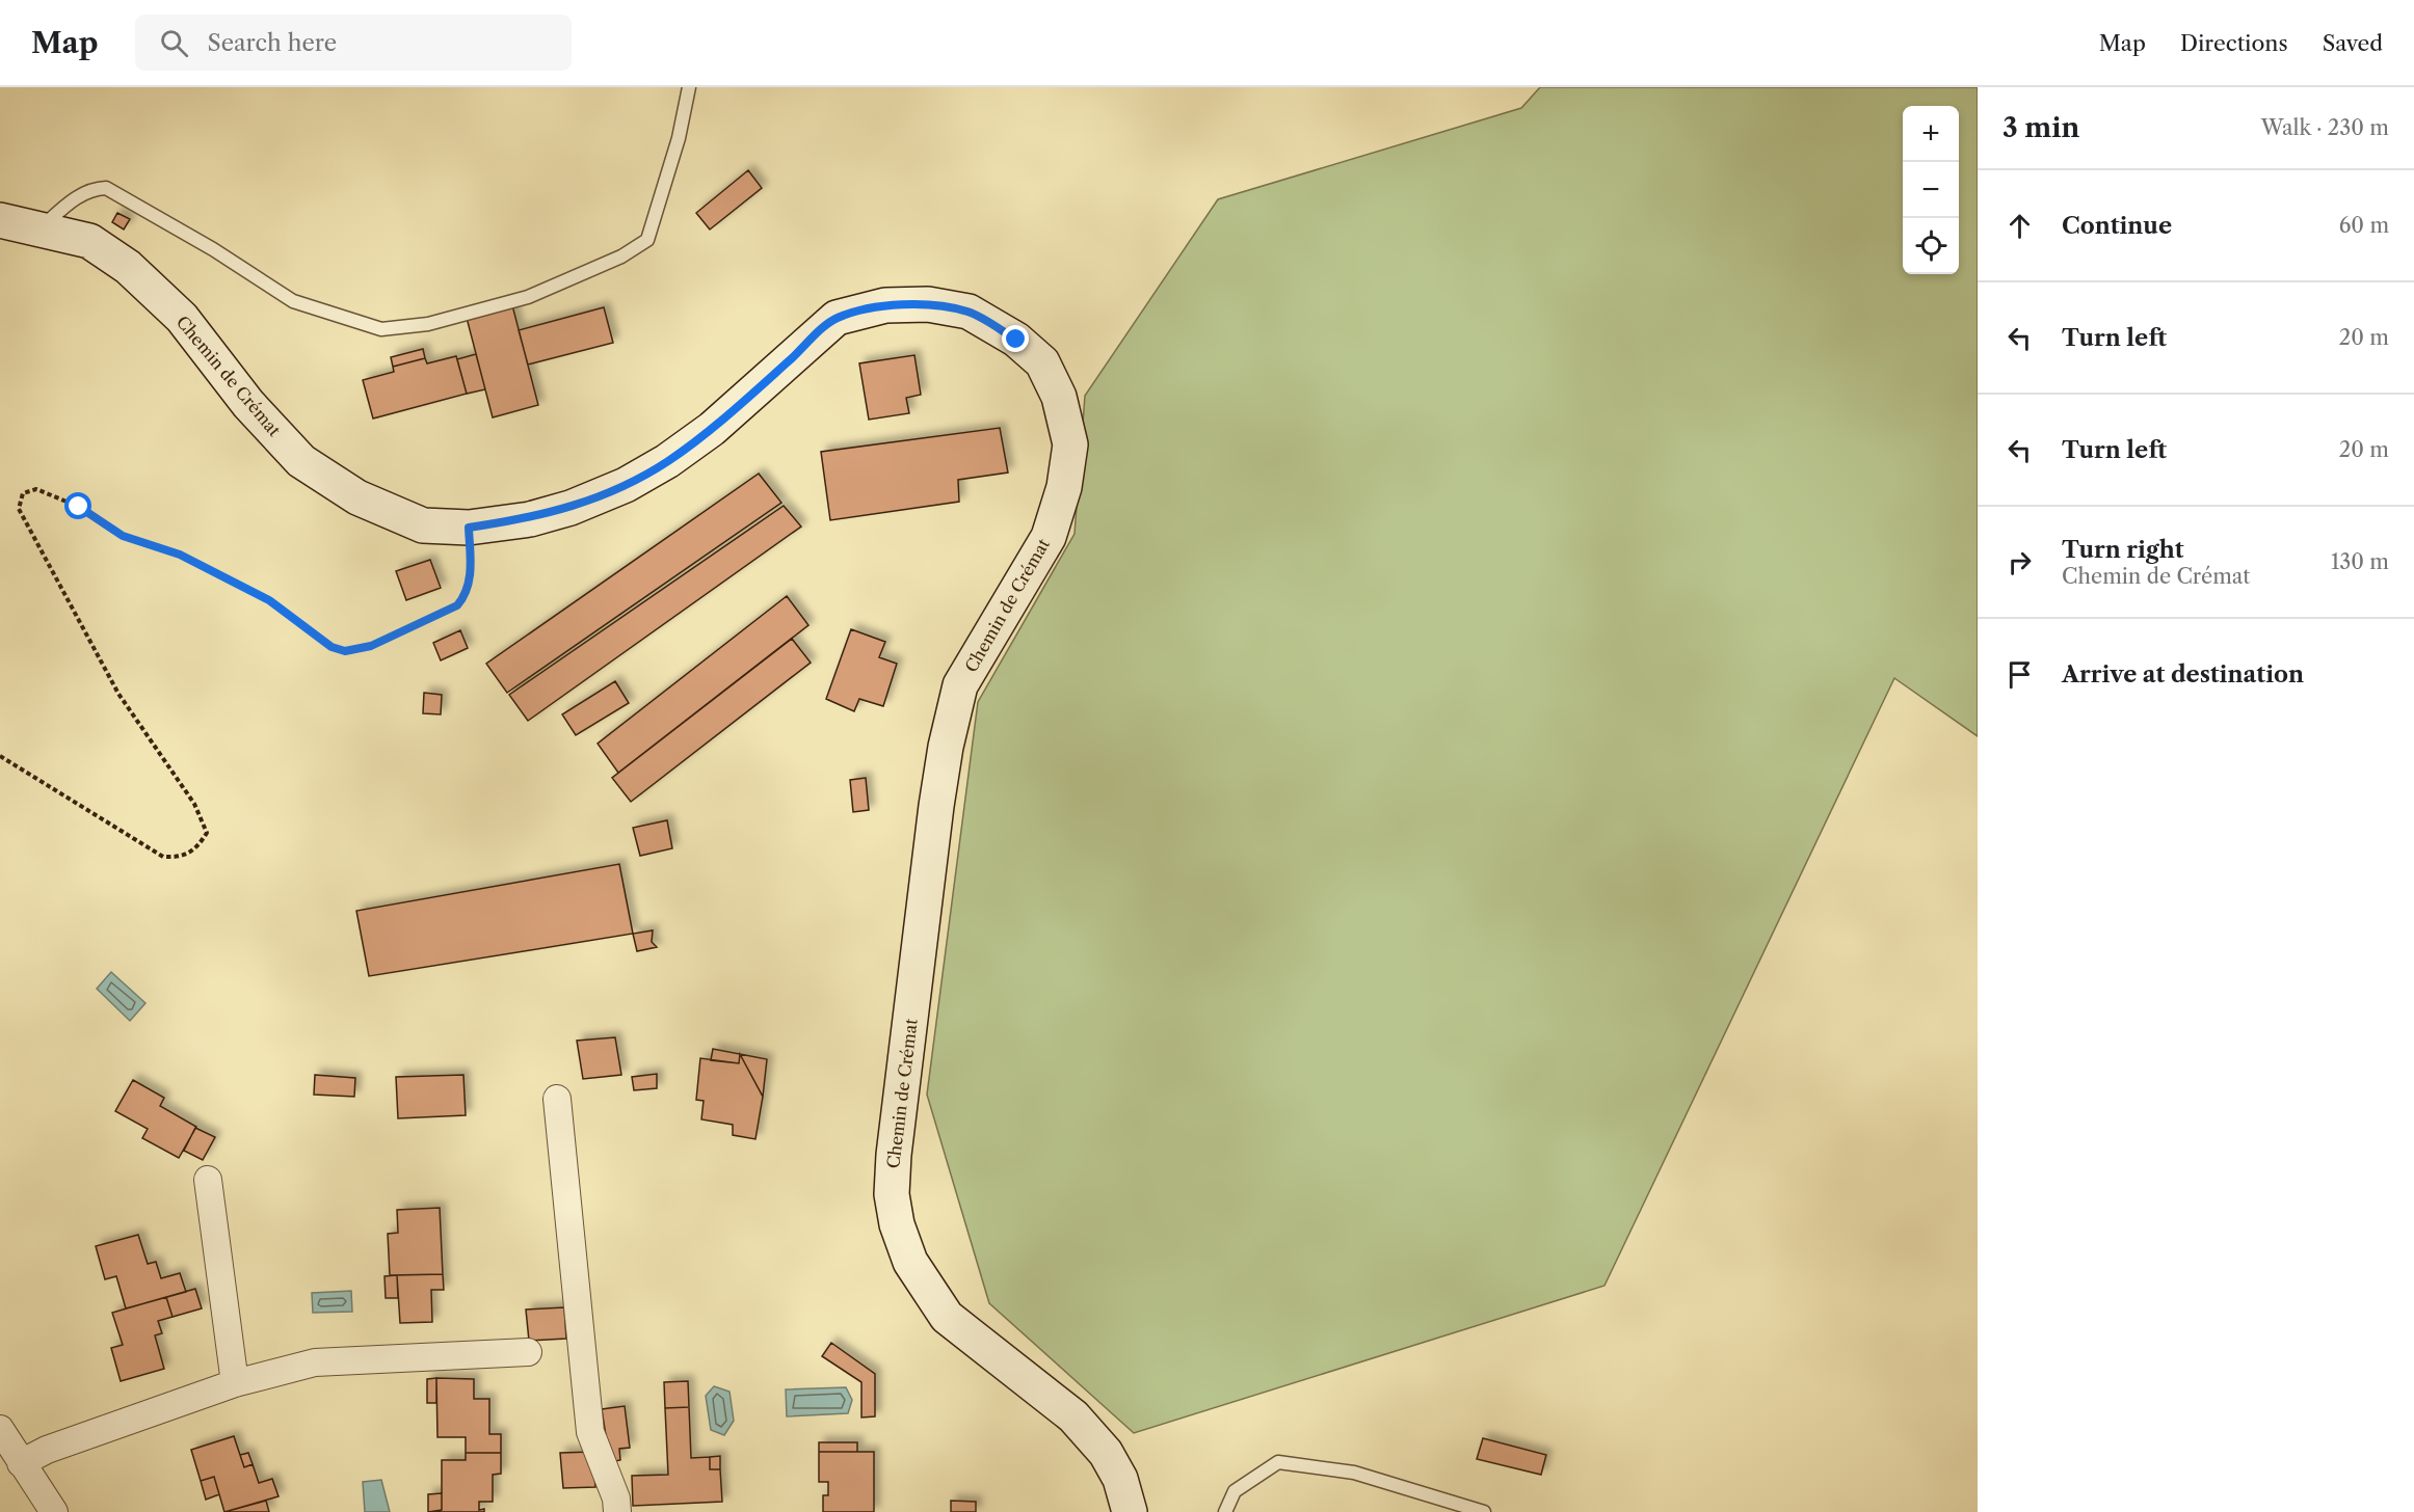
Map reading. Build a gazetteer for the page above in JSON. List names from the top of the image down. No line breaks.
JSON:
{"streets":{"street":["Chemin de Crémat"]},"page":{"header":"Map","search":"Search here","nav":["Map","Directions","Saved"],"heading":["3 min","Walk · 230 m"],"map_buttons":["+","−"],"list":[["Continue","60 m"],["Turn left","20 m"],["Turn left","20 m"],["Turn right","Chemin de Crémat","130 m"],"Arrive at destination"]}}
